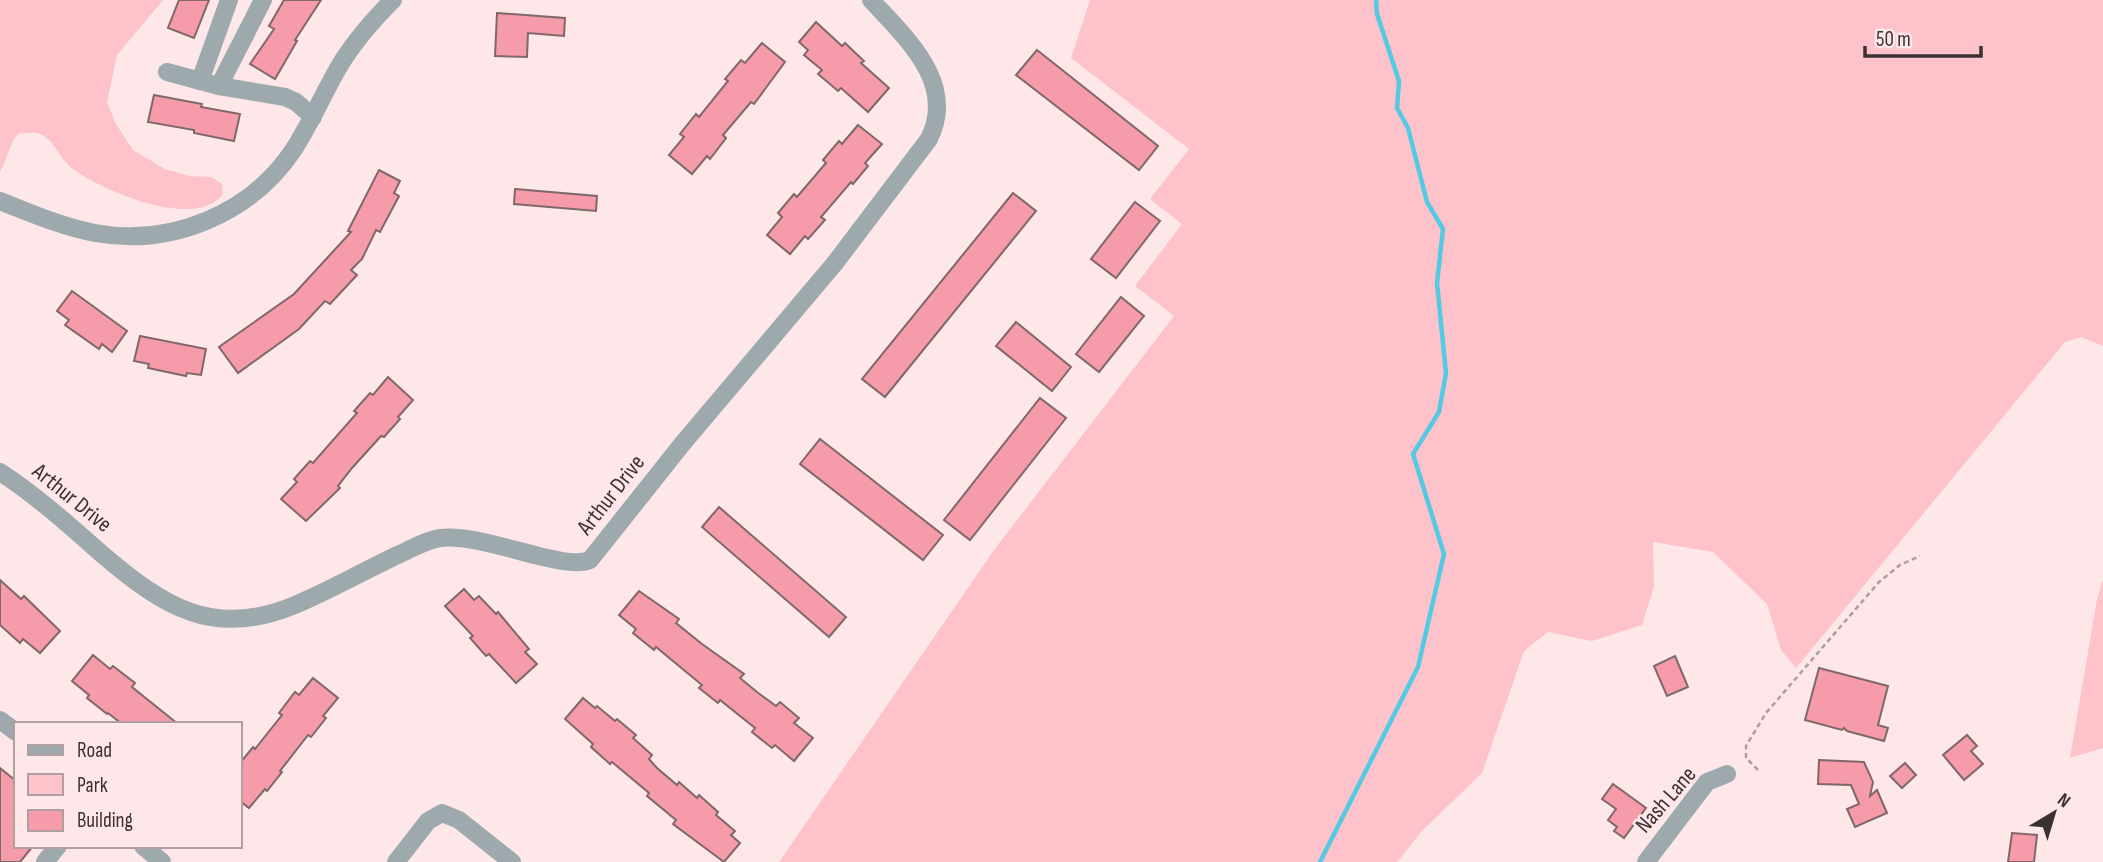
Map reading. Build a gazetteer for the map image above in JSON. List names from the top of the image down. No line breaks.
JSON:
{"streets":{"street":["Arthur Drive","Nash Lane"]},"legend":["Road","Park","Building"],"scale_bar":"50 m","north":"top right"}
